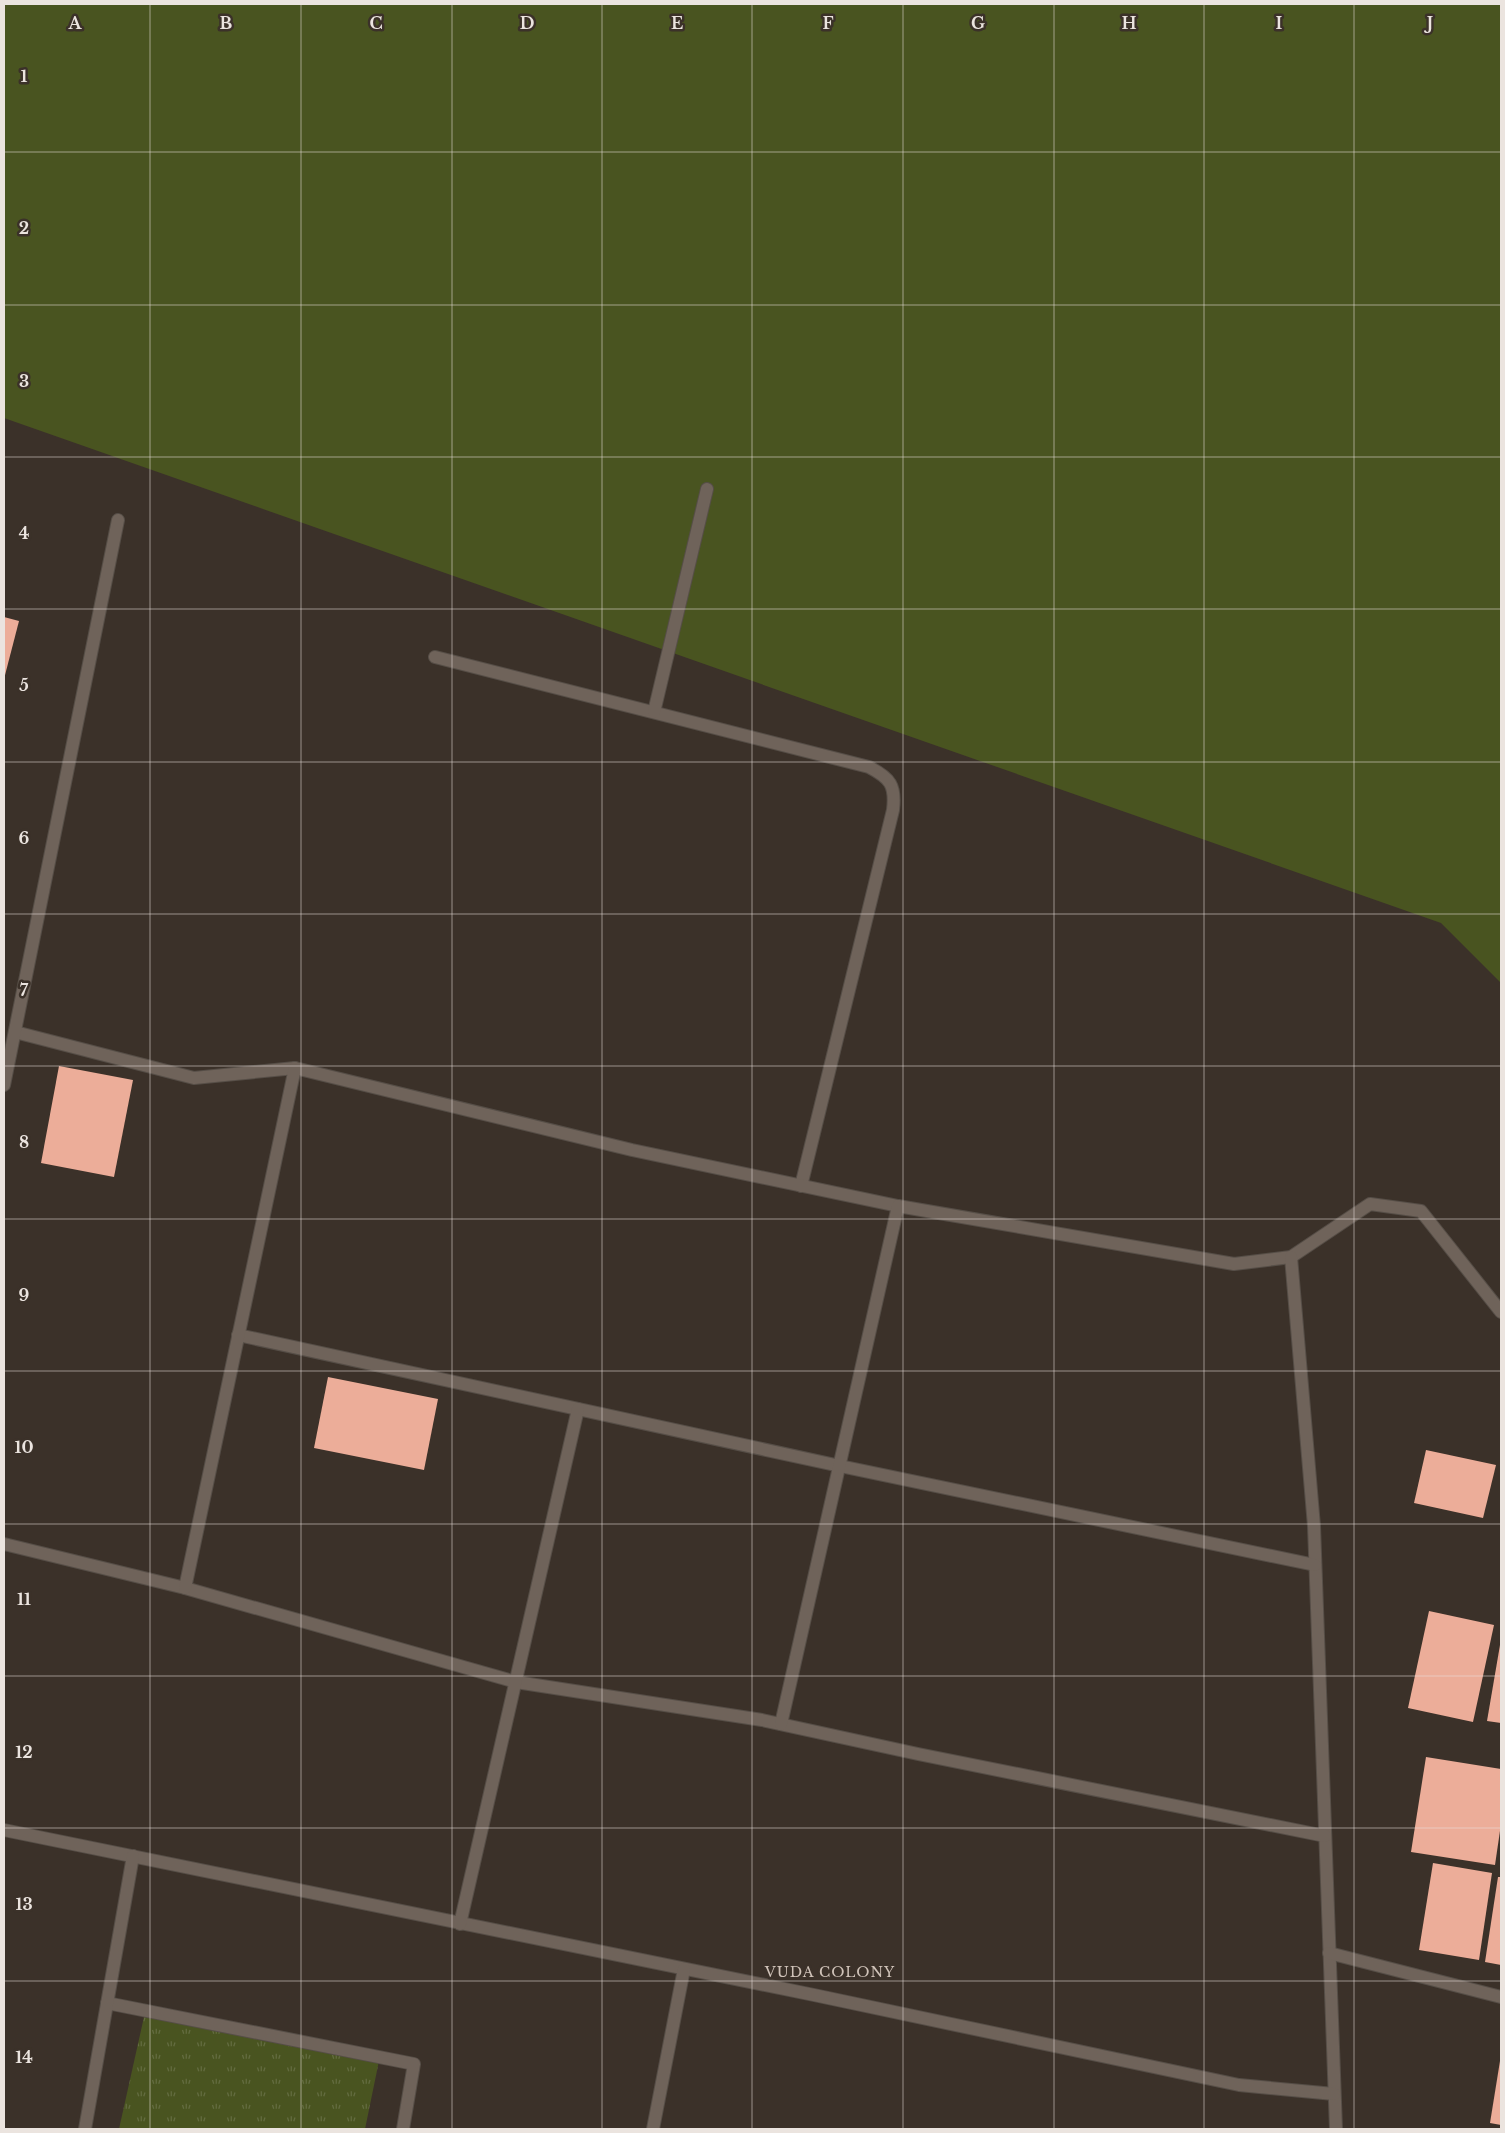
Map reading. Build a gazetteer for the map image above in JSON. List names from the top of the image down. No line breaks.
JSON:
{"districts":["VUDA COLONY"],"grid":{"columns":["A","B","C","D","E","F","G","H","I","J"],"rows":["1","2","3","4","5","6","7","8","9","10","11","12","13","14"]}}
